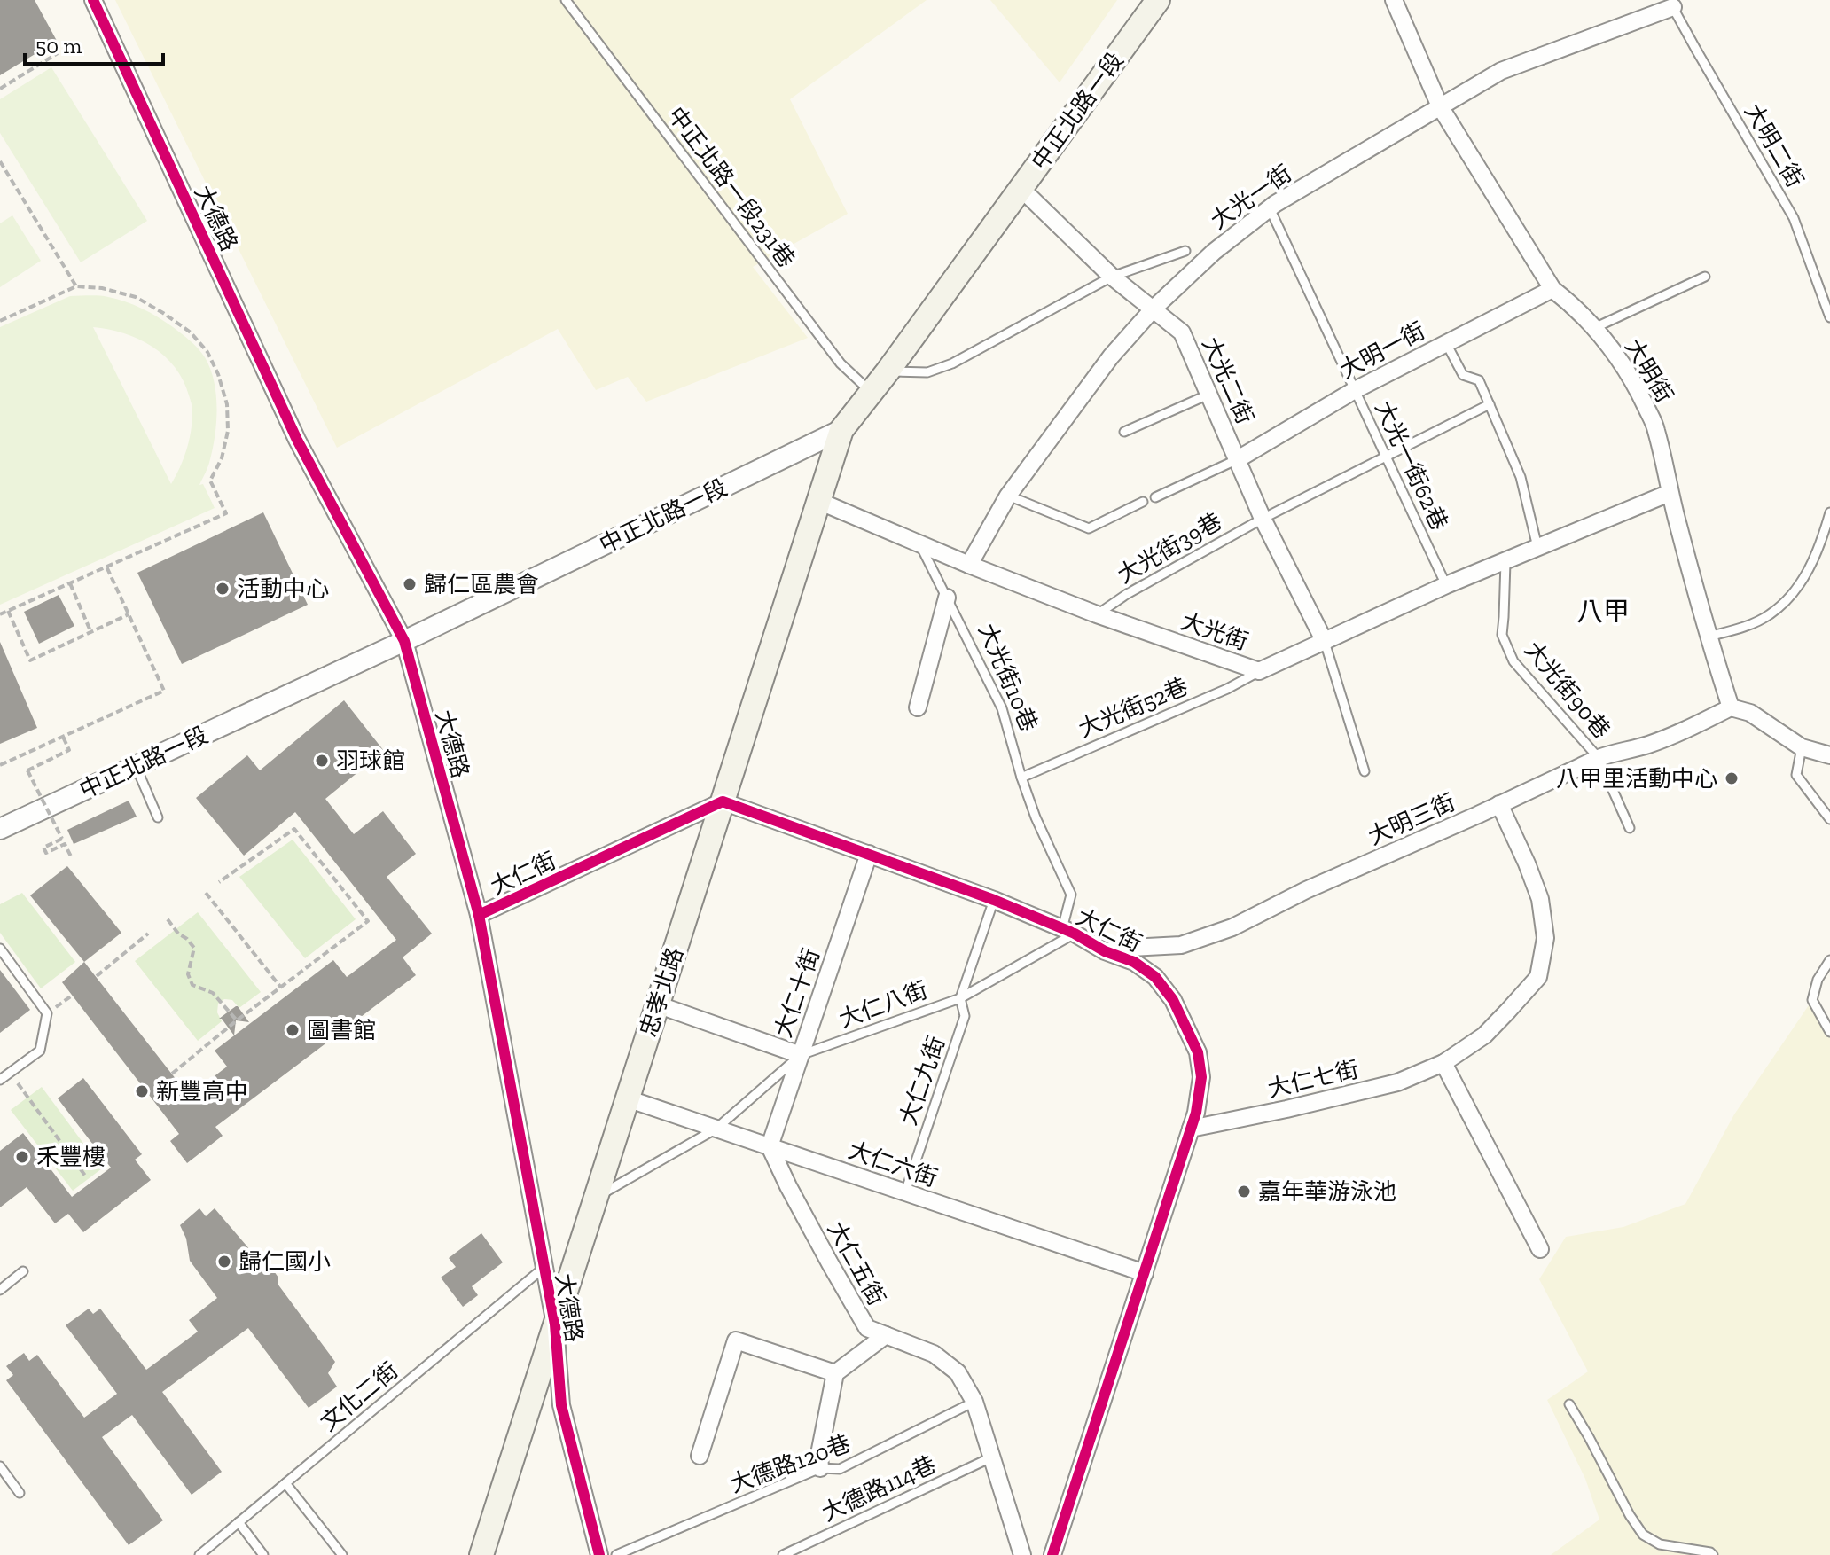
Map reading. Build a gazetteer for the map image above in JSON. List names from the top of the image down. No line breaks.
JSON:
{"streets":{"main road":["中正北路一段","忠孝北路"],"street":["大光一街","大德路","大明一街","大明街","大光二街","大光街","大光街10巷","大明三街","大仁街","大仁十街","大仁七街","大仁六街","大仁五街"],"lane":["大明二街","中正北路一段231巷","大光一街62巷","大光街39巷","大光街90巷","大光街52巷","大仁八街","大仁九街","文化二街","大德路120巷","大德路114巷"]},"crossings":[["中正北路一段","中正北路一段231巷"],["中正北路一段","大德路"],["中正北路一段","大光二街"],["中正北路一段","忠孝北路"],["大明二街","大光一街"],["大光一街","大明街"],["大光一街","大光二街"],["大光一街","大光一街62巷"],["大光一街","大光街"],["大德路","大仁街"],["大德路","忠孝北路"],["大德路","文化二街"],["大明一街","大明街"],["大明一街","大光二街"],["大明一街","大光一街62巷"],["大明街","大光街"],["大明街","大明三街"],["大光二街","大光街39巷"],["大光二街","大光街"],["大光一街62巷","大光街39巷"],["大光一街62巷","大光街"],["大光街39巷","大光街"],["大光街","大光街10巷"],["大光街","大光街90巷"],["大光街","大光街52巷"],["大光街","忠孝北路"],["大光街10巷","大光街52巷"],["大光街10巷","大仁街"],["大光街10巷","大仁八街"],["大光街90巷","大明三街"],["大明三街","大仁街"],["大明三街","大仁七街"],["大仁街","忠孝北路"],["大仁街","大仁十街"],["大仁街","大仁八街"],["大仁街","大仁七街"],["大仁街","大仁九街"],["大仁街","大仁六街"],["忠孝北路","大仁八街"],["忠孝北路","大仁六街"],["大仁十街","大仁八街"],["大仁十街","大仁六街"],["大仁十街","大仁五街"],["大仁八街","大仁九街"],["大仁八街","大仁六街"],["大仁九街","大仁六街"],["大仁六街","大仁五街"],["大仁五街","大德路120巷"],["大仁五街","大德路114巷"]],"districts":["八甲"],"places":["歸仁區農會","活動中心","羽球館","八甲里活動中心","圖書館","新豐高中","禾豐樓","嘉年華游泳池","歸仁國小"],"scale_bar":"50 m"}
